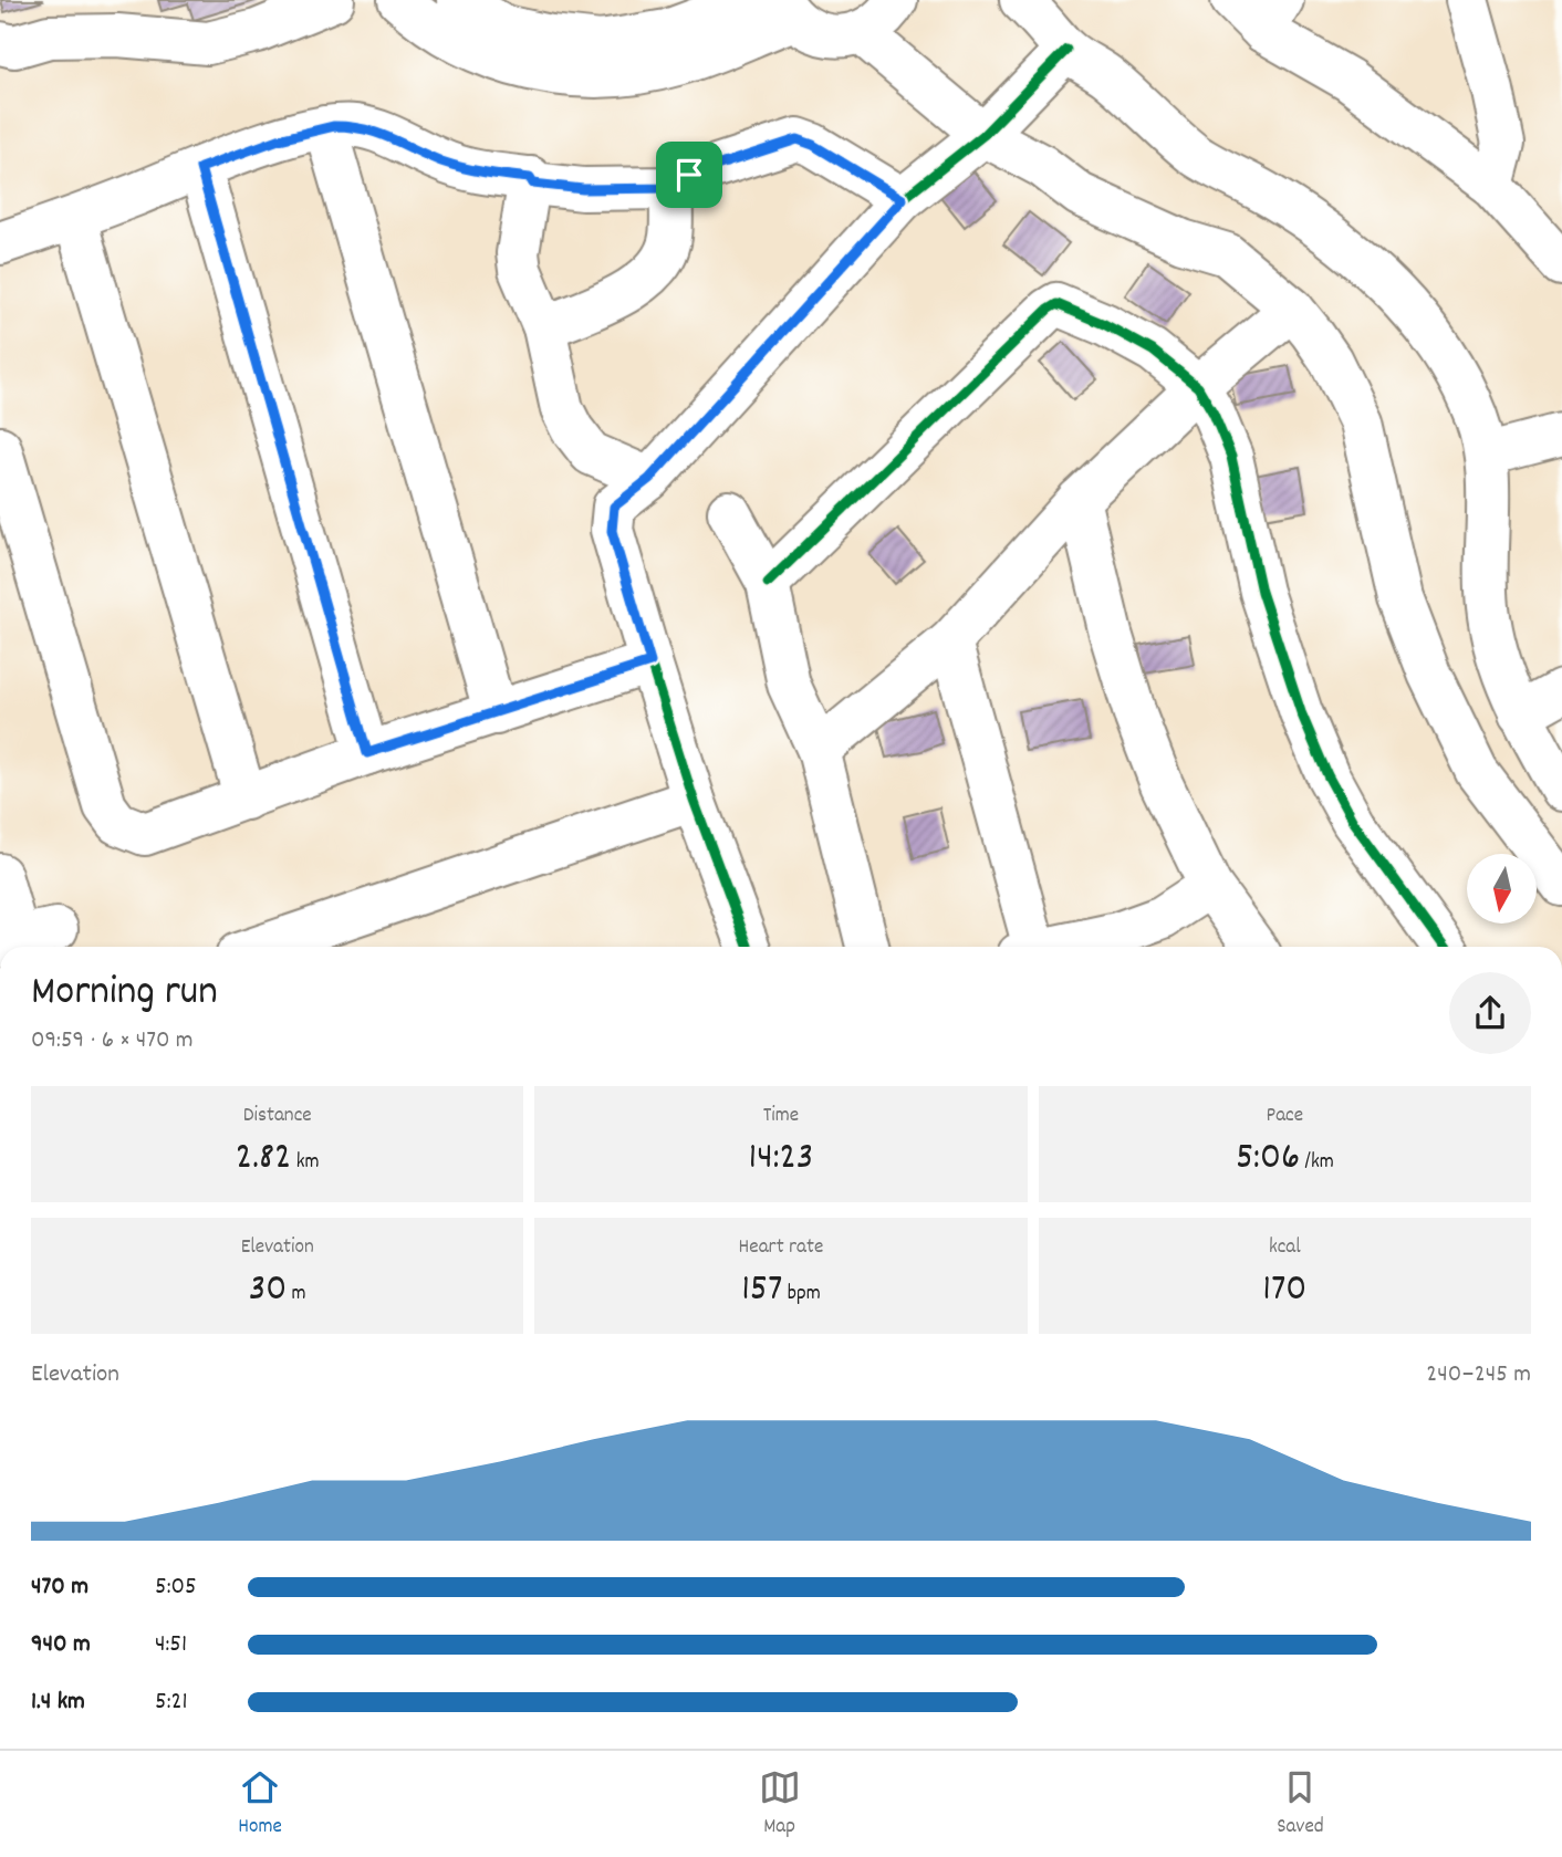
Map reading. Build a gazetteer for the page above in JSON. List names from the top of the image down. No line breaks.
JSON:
{"north":"bottom","page":{"heading":["Morning run","09:59 · 6 × 470 m"],"stats":[["Distance","2.82 km"],["Time","14:23"],["Pace","5:06 /km"],["Elevation","30 m"],["Heart rate","157 bpm"],["kcal","170"]],"chart":["Elevation","240–245 m"],"list":[{"name":"470 m","note":"5:05"},{"name":"940 m","note":"4:51"},{"name":"1.4 km","note":"5:21"}],"tabs":["Home","Map","Saved"]}}
